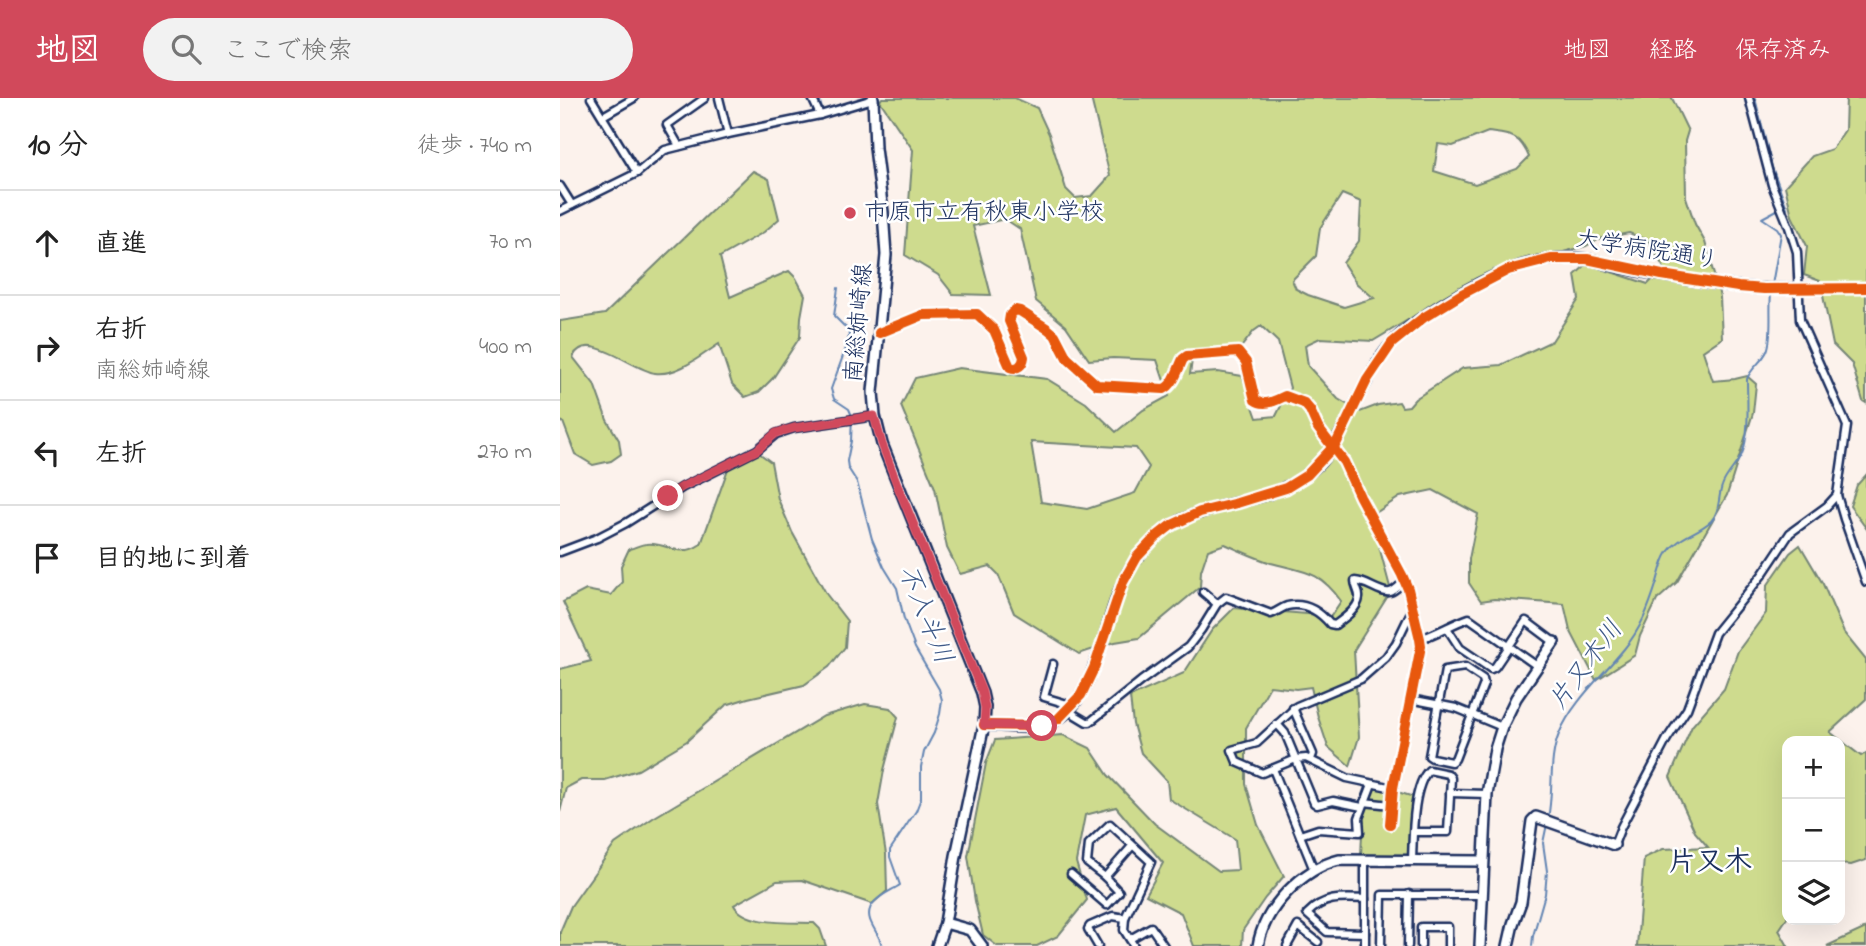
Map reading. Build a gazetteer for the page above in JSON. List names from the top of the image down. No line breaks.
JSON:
{"streets":{"street":["大学病院通り","南総姉崎線"]},"districts":["片又木"],"water":["不入斗川","片又木川"],"places":["市原市立有秋東小学校"],"page":{"header":"地図","search":"ここで検索","nav":["地図","経路","保存済み"],"heading":["10 分","徒歩 · 740 m"],"list":[["直進","70 m"],["右折","南総姉崎線","400 m"],["左折","270 m"],"目的地に到着"],"map_buttons":["+","−"]}}
